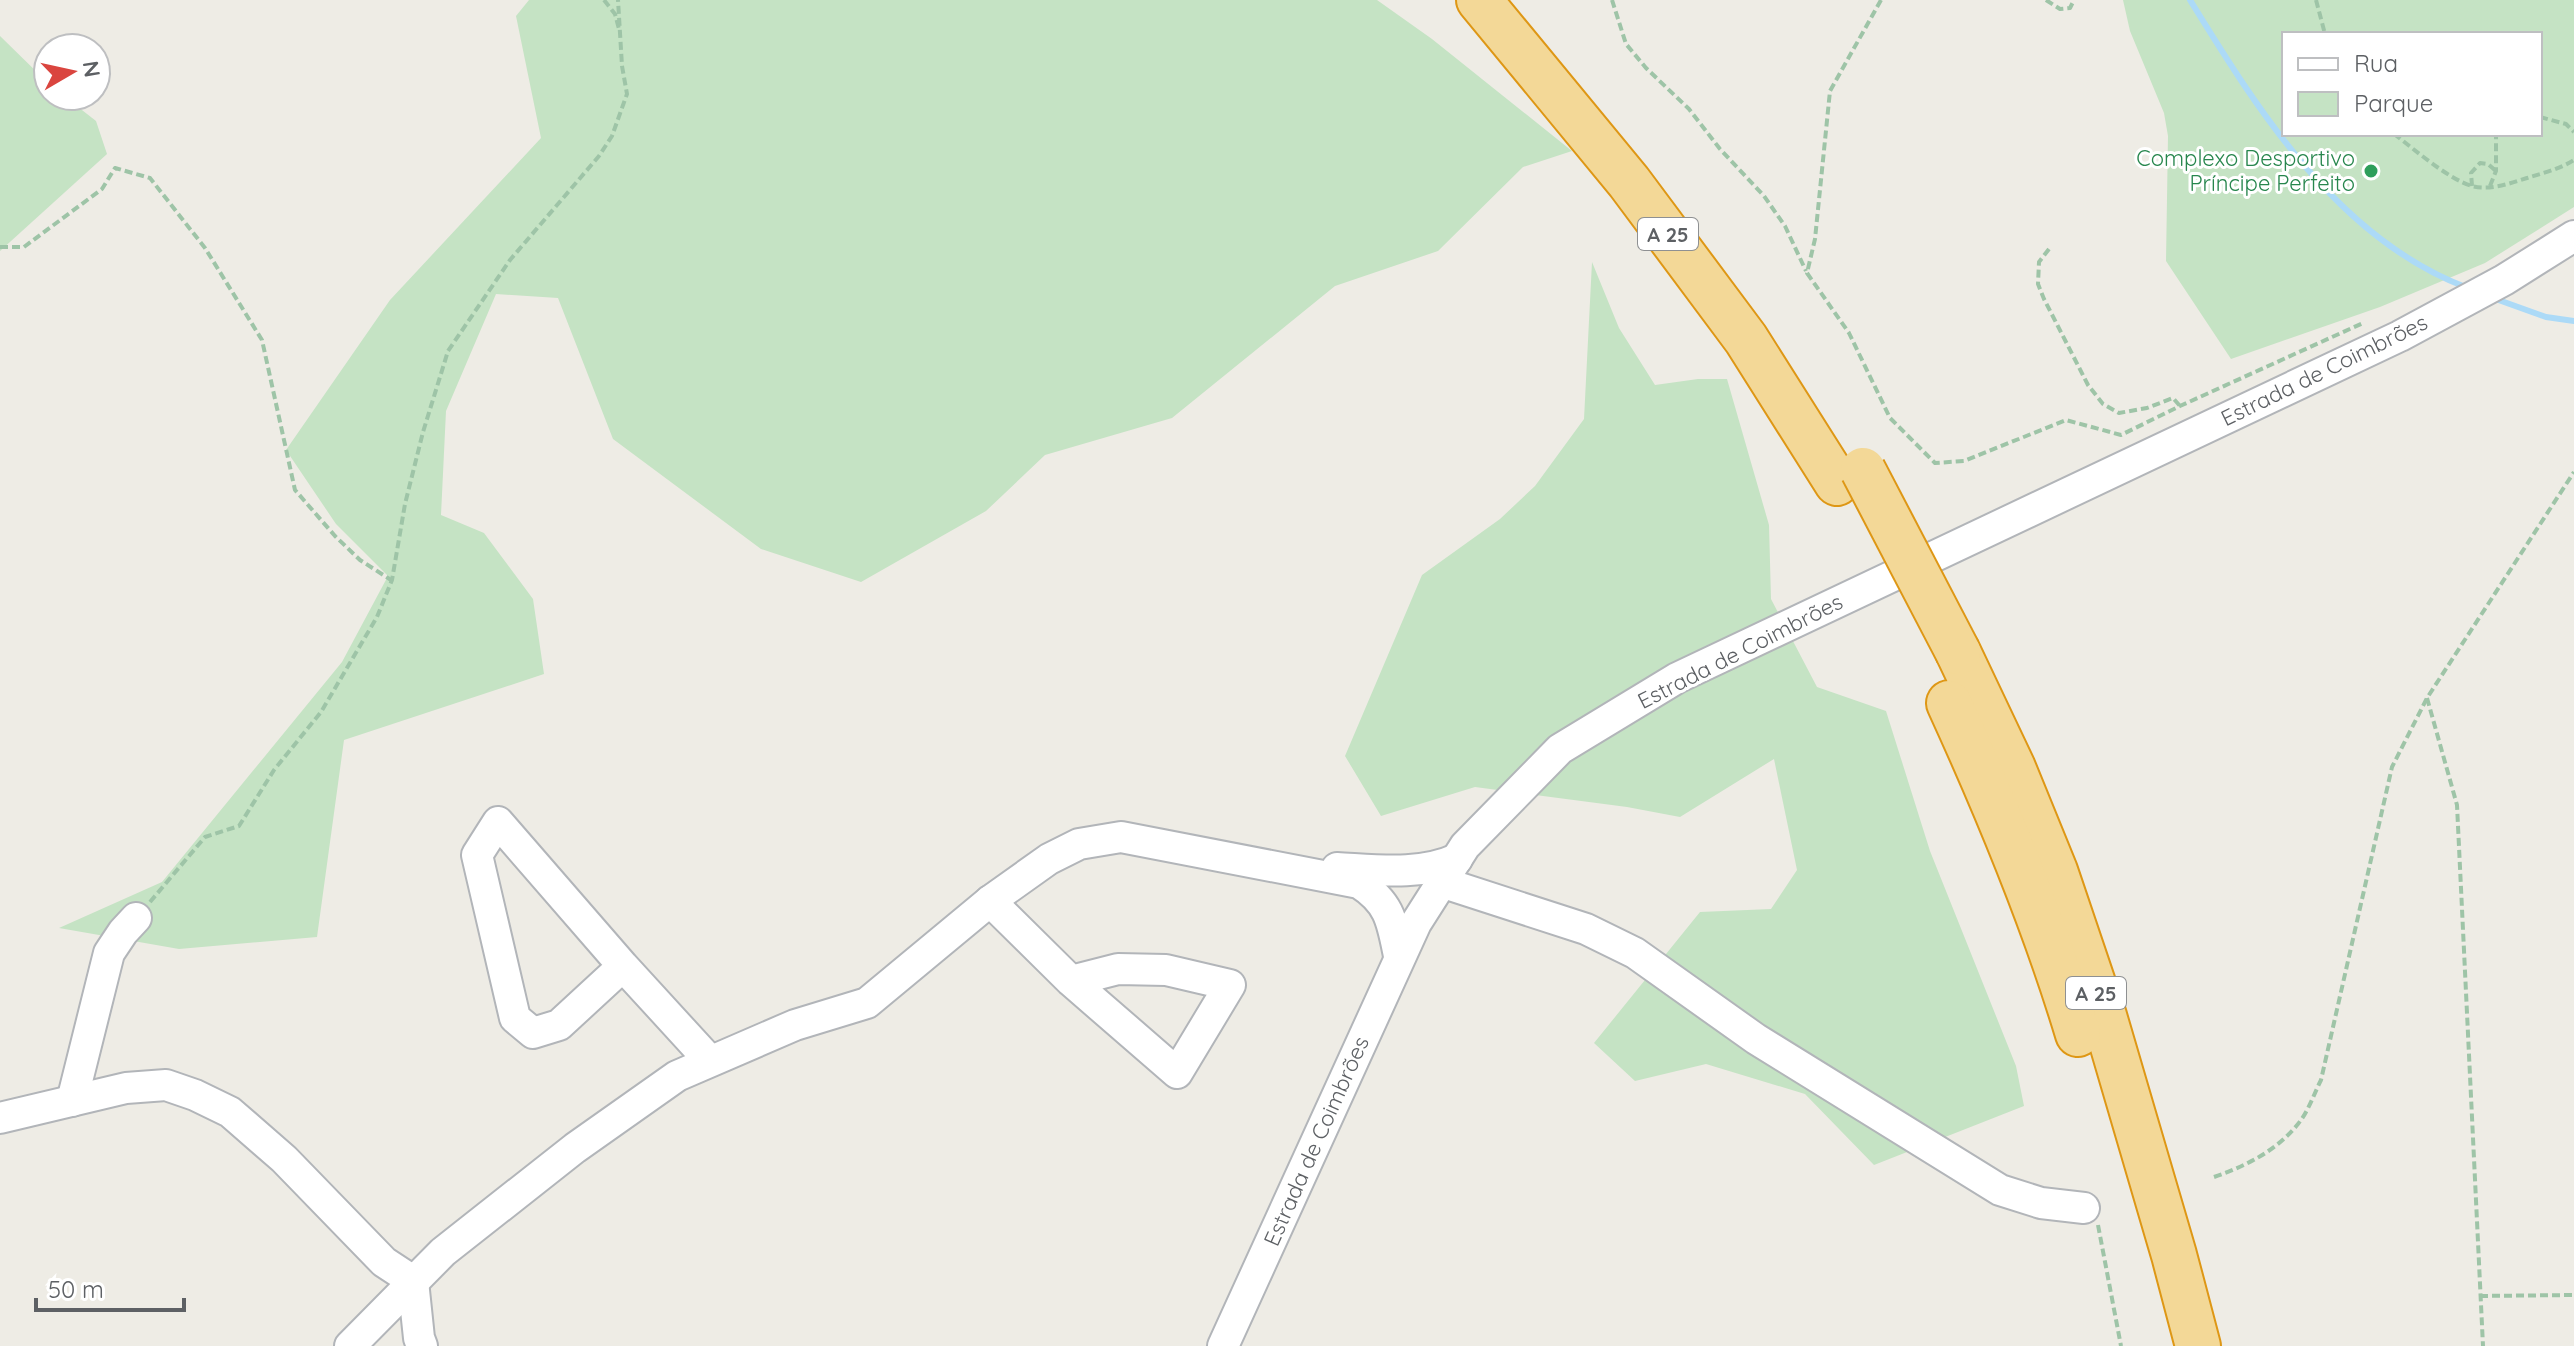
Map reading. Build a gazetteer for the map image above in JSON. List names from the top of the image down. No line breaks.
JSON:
{"streets":{"highway":["A 25"],"street":["Estrada de Coimbrões"]},"places":["Complexo Desportivo Príncipe Perfeito"],"legend":["Rua","Parque"],"scale_bar":"50 m","north":"right"}
